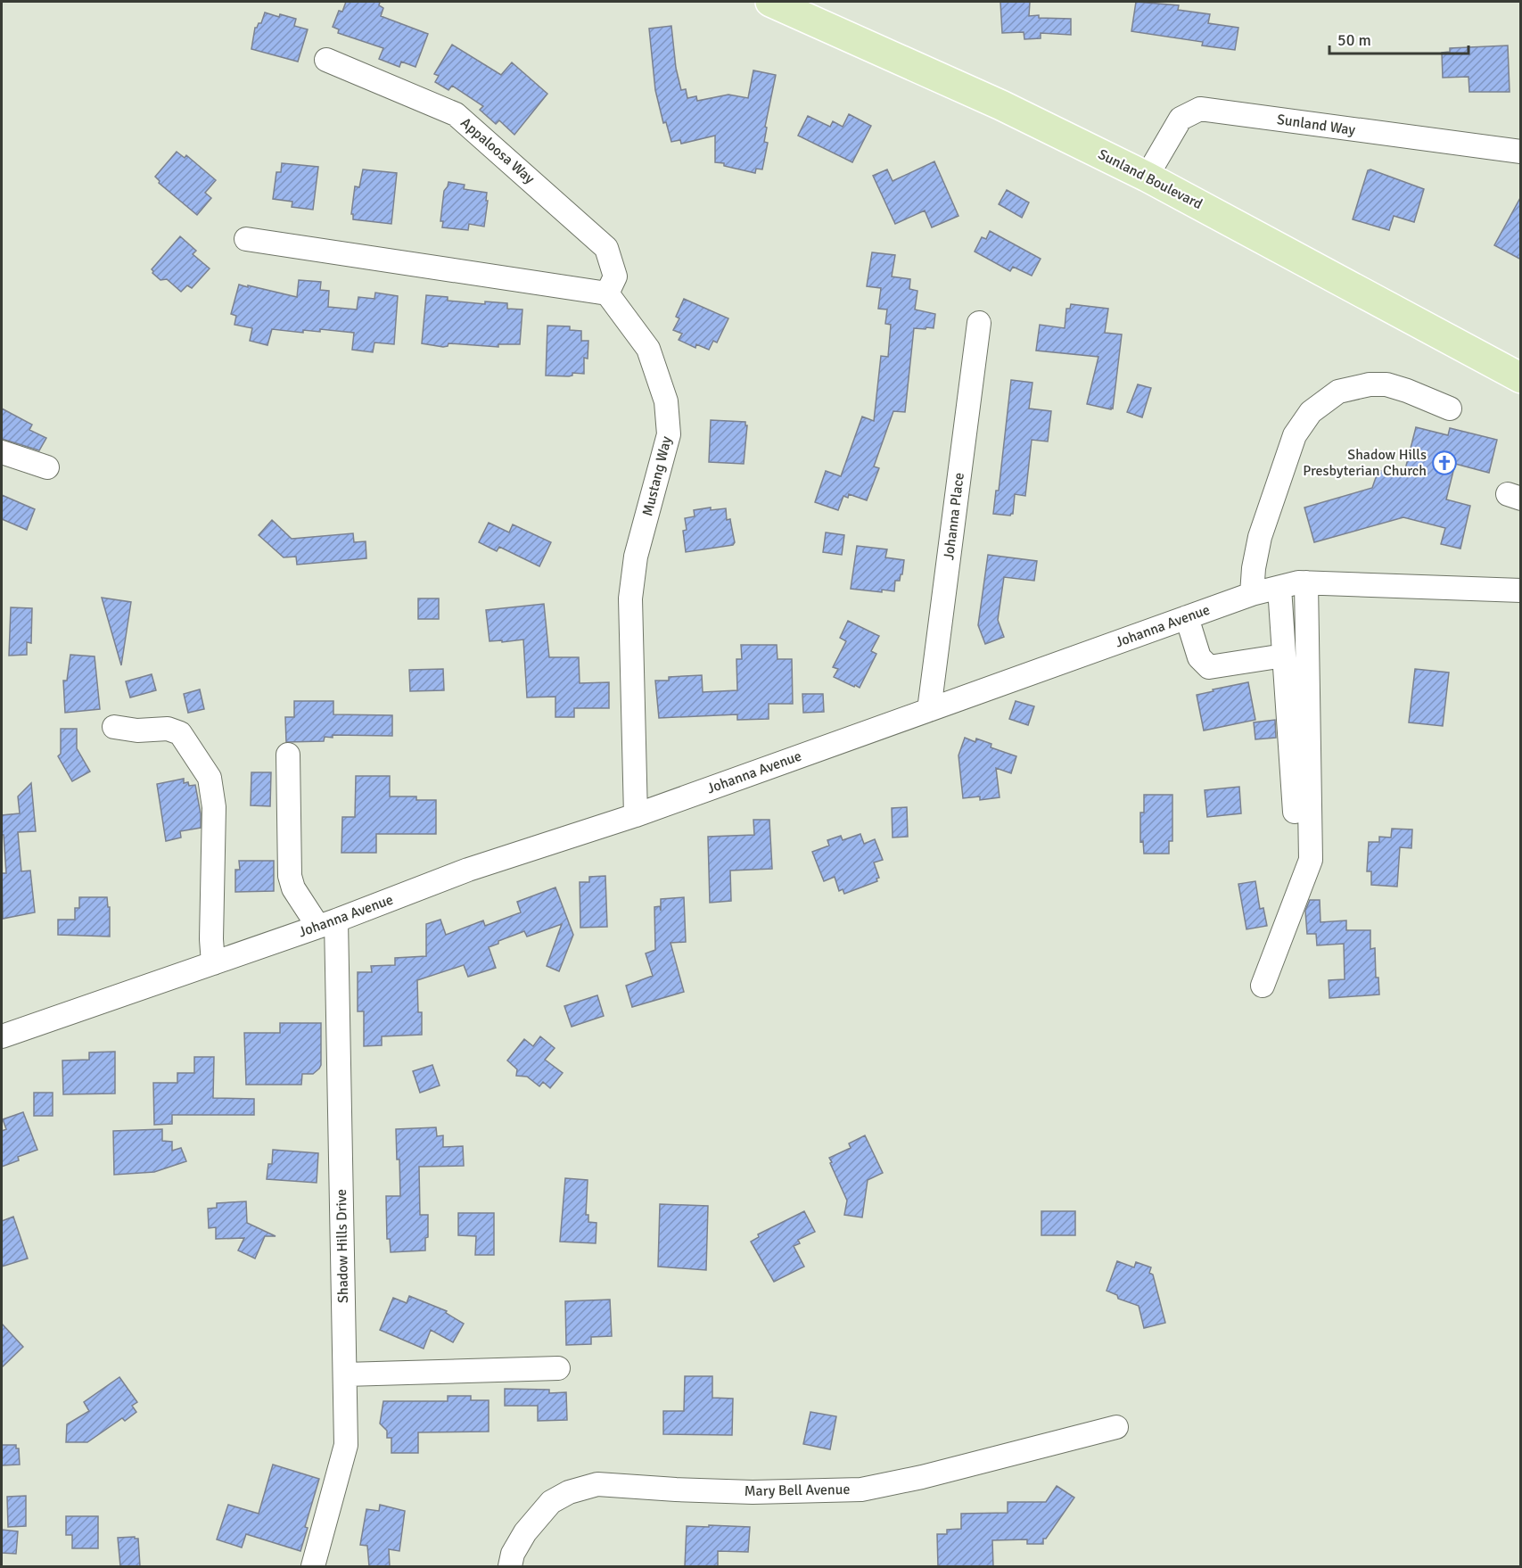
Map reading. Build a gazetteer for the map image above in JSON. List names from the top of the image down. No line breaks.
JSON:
{"streets":{"main road":["Sunland Boulevard"],"street":["Sunland Way","Appaloosa Way","Mustang Way","Johanna Place","Johanna Avenue","Shadow Hills Drive","Mary Bell Avenue"]},"crossings":[["Sunland Way","Sunland Boulevard"],["Appaloosa Way","Mustang Way"],["Mustang Way","Johanna Avenue"],["Johanna Place","Johanna Avenue"],["Johanna Avenue","Shadow Hills Drive"]],"places":{"church":["Shadow Hills Presbyterian Church"]},"scale_bar":"50 m"}
